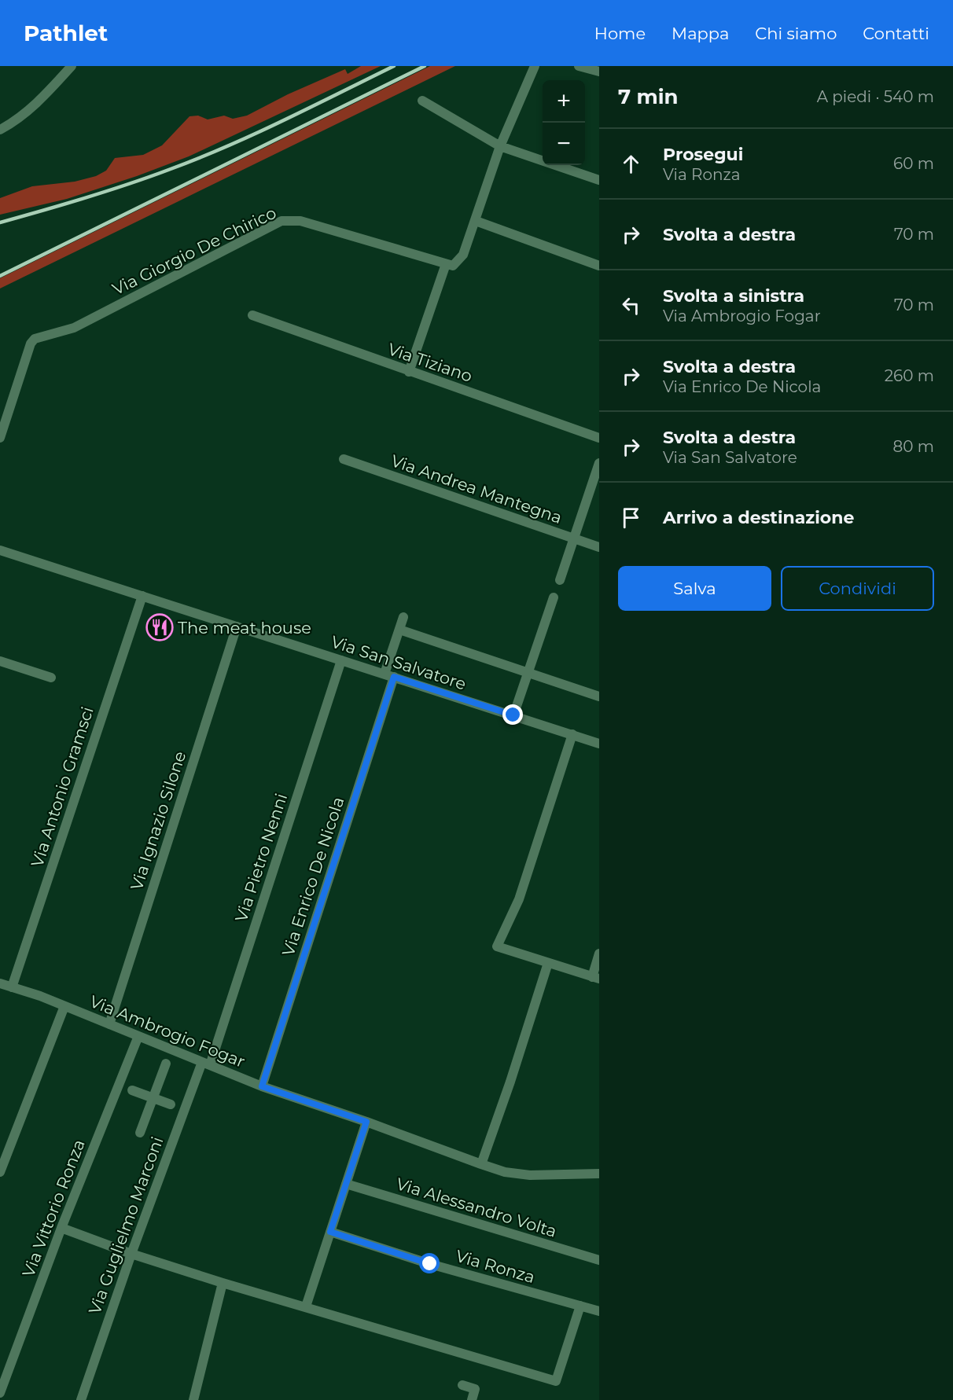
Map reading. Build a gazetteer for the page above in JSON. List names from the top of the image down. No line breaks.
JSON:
{"streets":{"street":["Via Giorgio De Chirico","Via Tiziano","Via Andrea Mantegna","Via San Salvatore","Via Antonio Gramsci","Via Ignazio Silone","Via Pietro Nenni","Via Enrico De Nicola","Via Ambrogio Fogar","Via Alessandro Volta","Via Vittorio Ronza","Via Guglielmo Marconi","Via Ronza"]},"crossings":[["Via San Salvatore","Via Antonio Gramsci"],["Via San Salvatore","Via Ignazio Silone"],["Via San Salvatore","Via Pietro Nenni"],["Via San Salvatore","Via Enrico De Nicola"],["Via Antonio Gramsci","Via Ambrogio Fogar"],["Via Ignazio Silone","Via Ambrogio Fogar"],["Via Pietro Nenni","Via Ambrogio Fogar"],["Via Pietro Nenni","Via Guglielmo Marconi"],["Via Enrico De Nicola","Via Ambrogio Fogar"],["Via Ambrogio Fogar","Via Vittorio Ronza"],["Via Ambrogio Fogar","Via Guglielmo Marconi"]],"places":{"restaurant":["The meat house"]},"page":{"header":"Pathlet","nav":["Home","Mappa","Chi siamo","Contatti"],"heading":["7 min","A piedi · 540 m"],"map_buttons":["+","−"],"list":[["Prosegui","Via Ronza","60 m"],["Svolta a destra","70 m"],["Svolta a sinistra","Via Ambrogio Fogar","70 m"],["Svolta a destra","Via Enrico De Nicola","260 m"],["Svolta a destra","Via San Salvatore","80 m"],"Arrivo a destinazione"],"buttons":["Salva","Condividi"]}}
